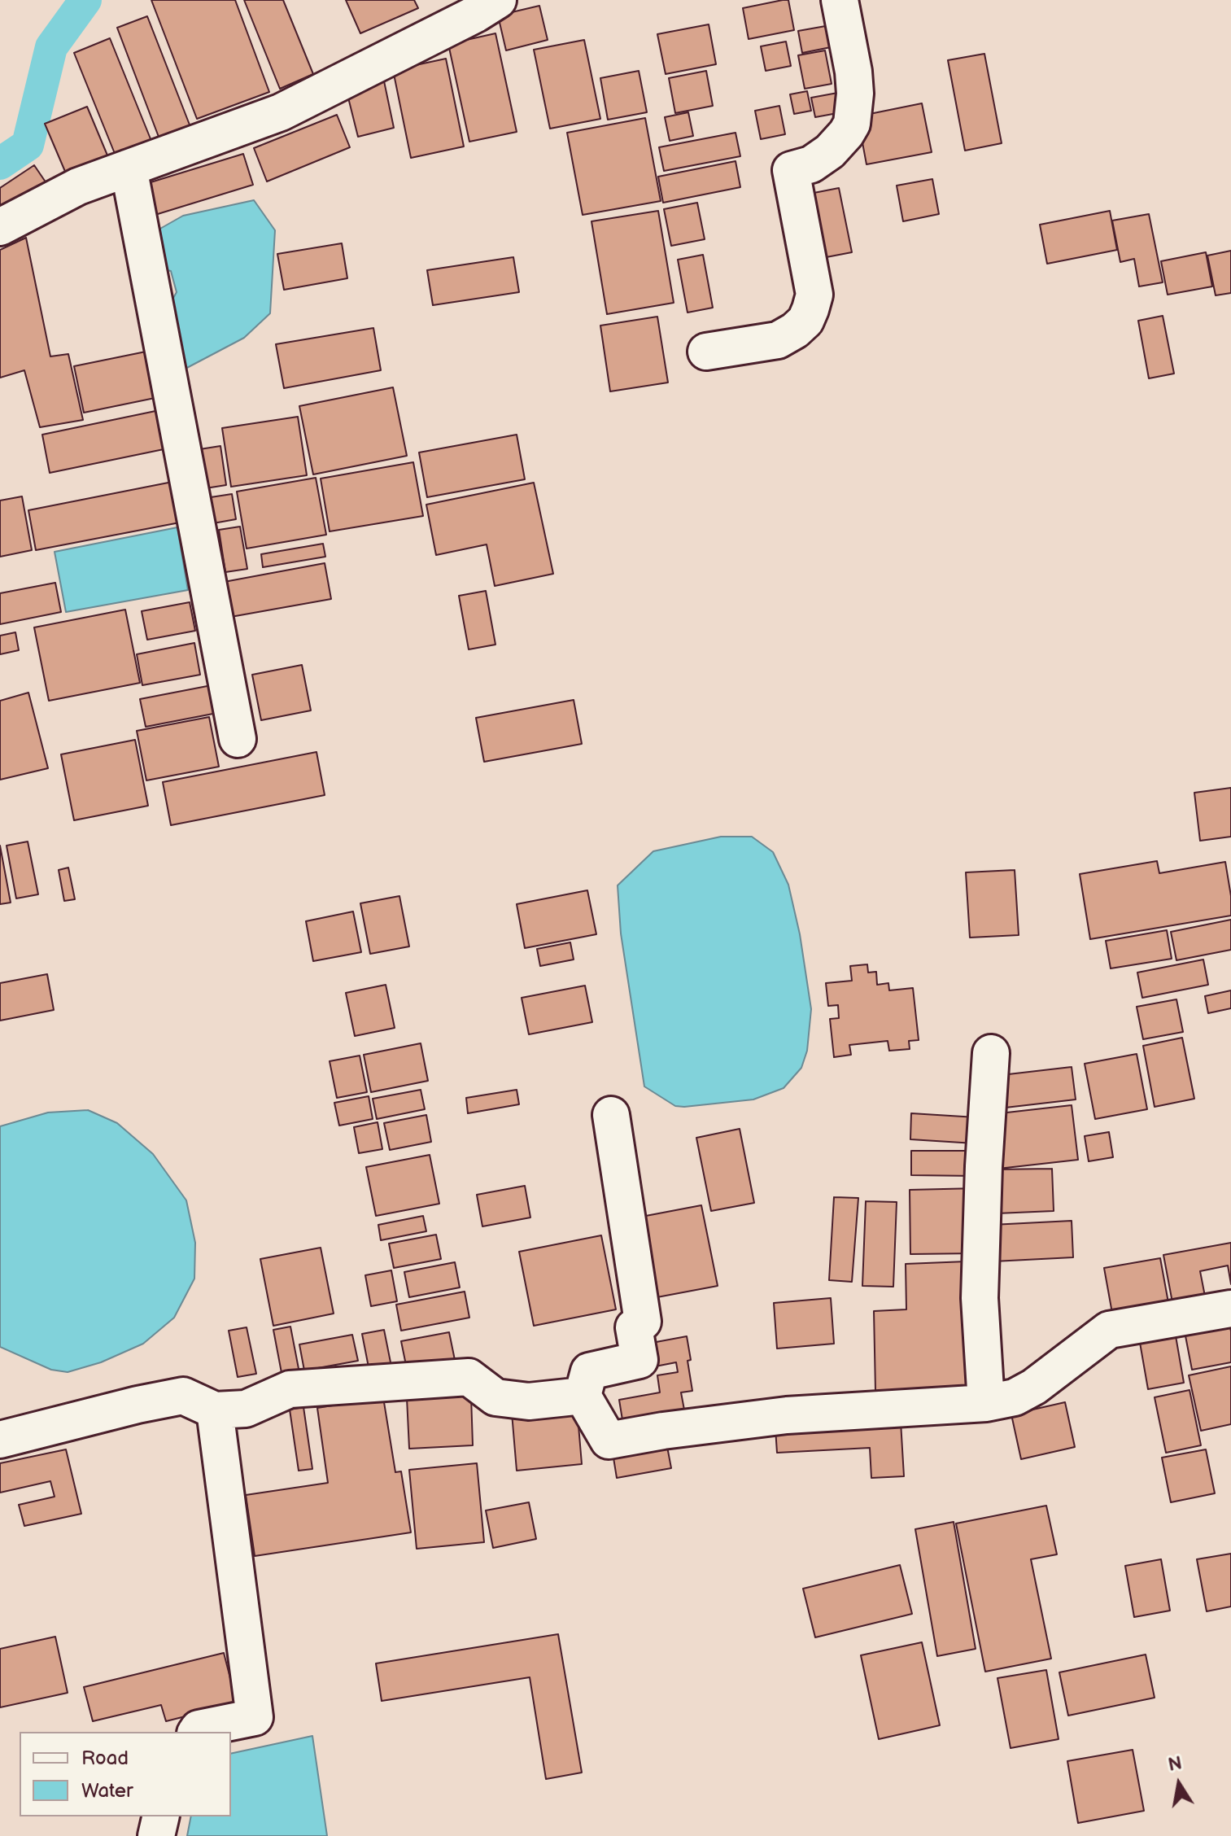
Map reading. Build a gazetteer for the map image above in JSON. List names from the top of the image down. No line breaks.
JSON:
{"legend":["Road","Water"],"north":"top"}
